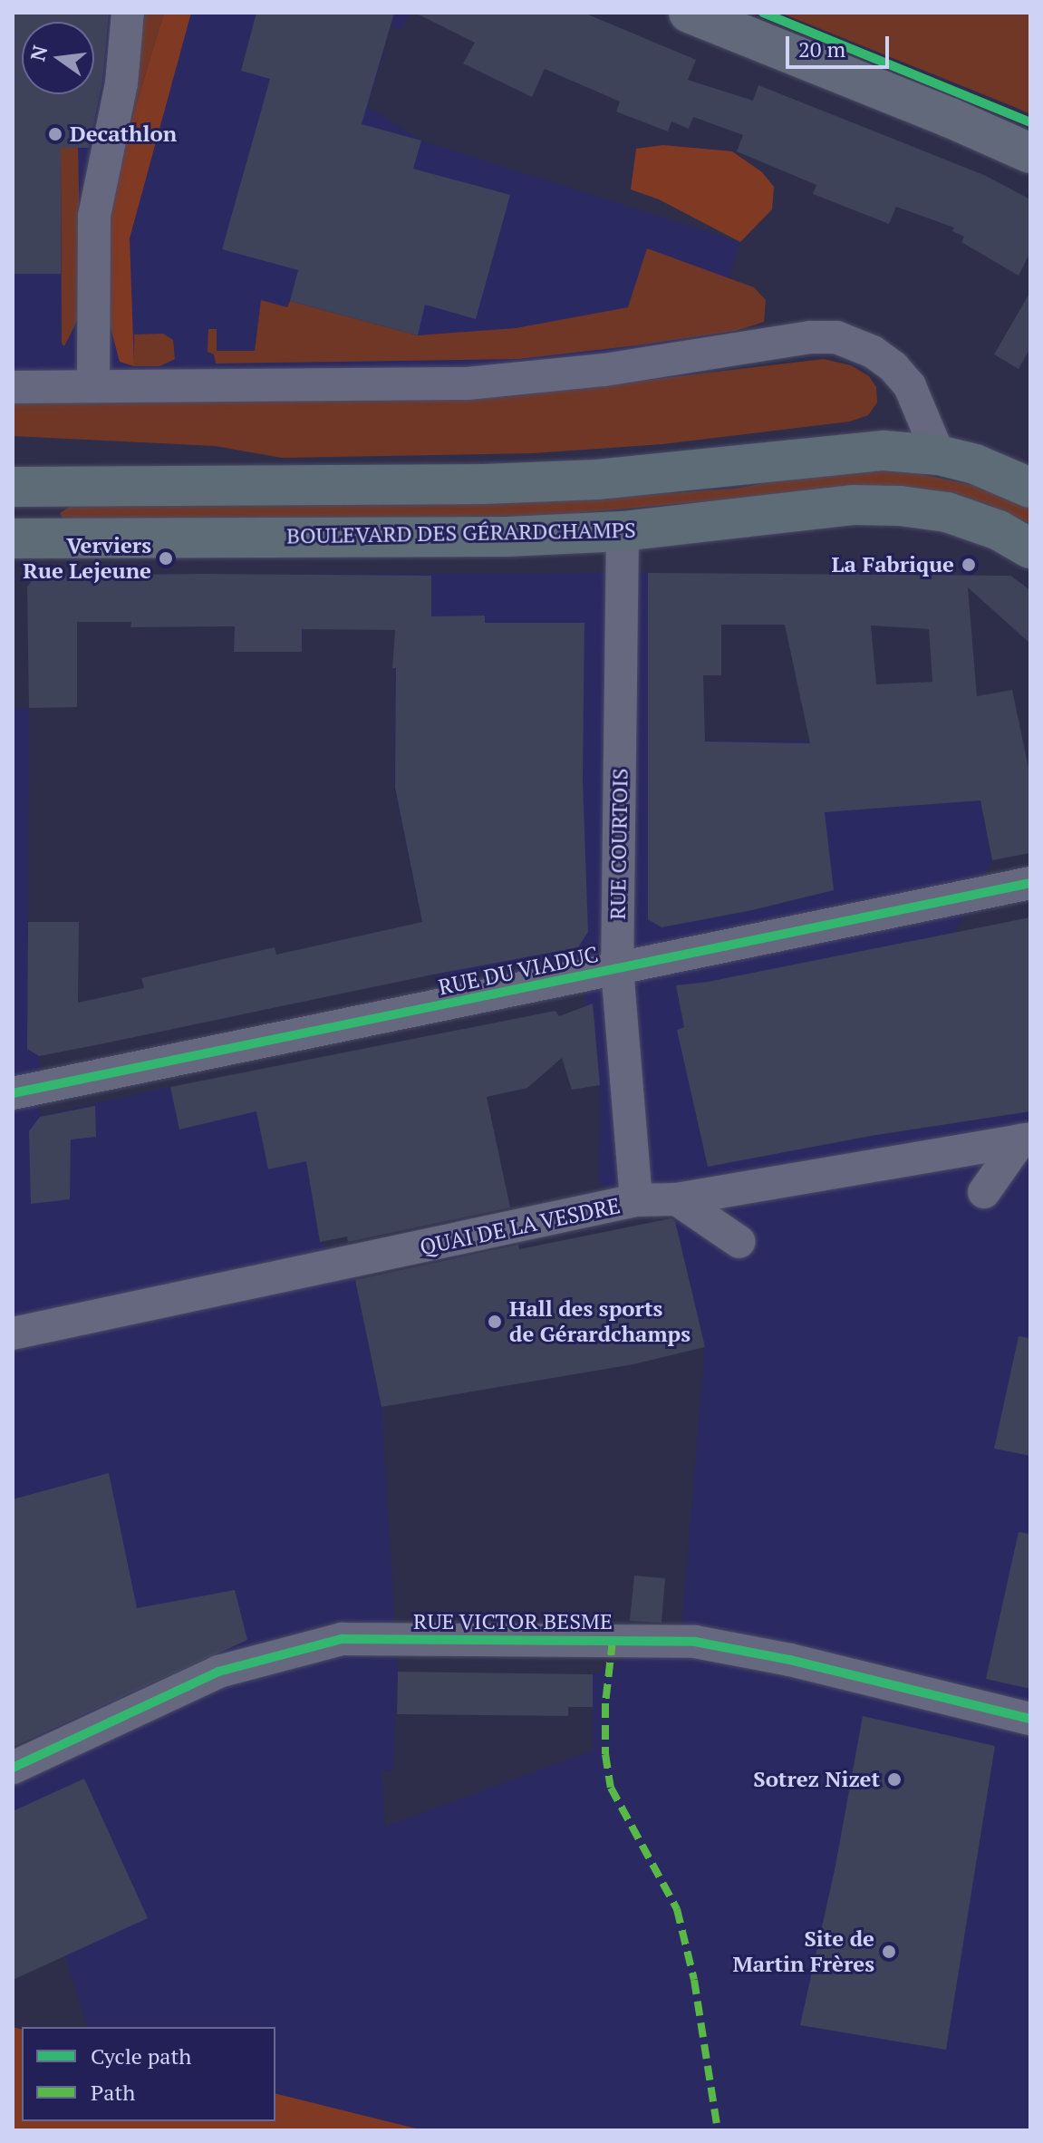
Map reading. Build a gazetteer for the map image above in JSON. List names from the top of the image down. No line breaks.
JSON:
{"streets":{"highway":["BOULEVARD DES GÉRARDCHAMPS"],"street":["RUE COURTOIS","RUE DU VIADUC","QUAI DE LA VESDRE","RUE VICTOR BESME"]},"crossings":[["BOULEVARD DES GÉRARDCHAMPS","RUE COURTOIS"],["RUE COURTOIS","RUE DU VIADUC"],["RUE COURTOIS","QUAI DE LA VESDRE"]],"places":["Decathlon","Verviers Rue Lejeune","La Fabrique","Hall des sports de Gérardchamps","Sotrez Nizet","Site de Martin Frères"],"legend":["Cycle path","Path"],"scale_bar":"20 m","north":"left"}
